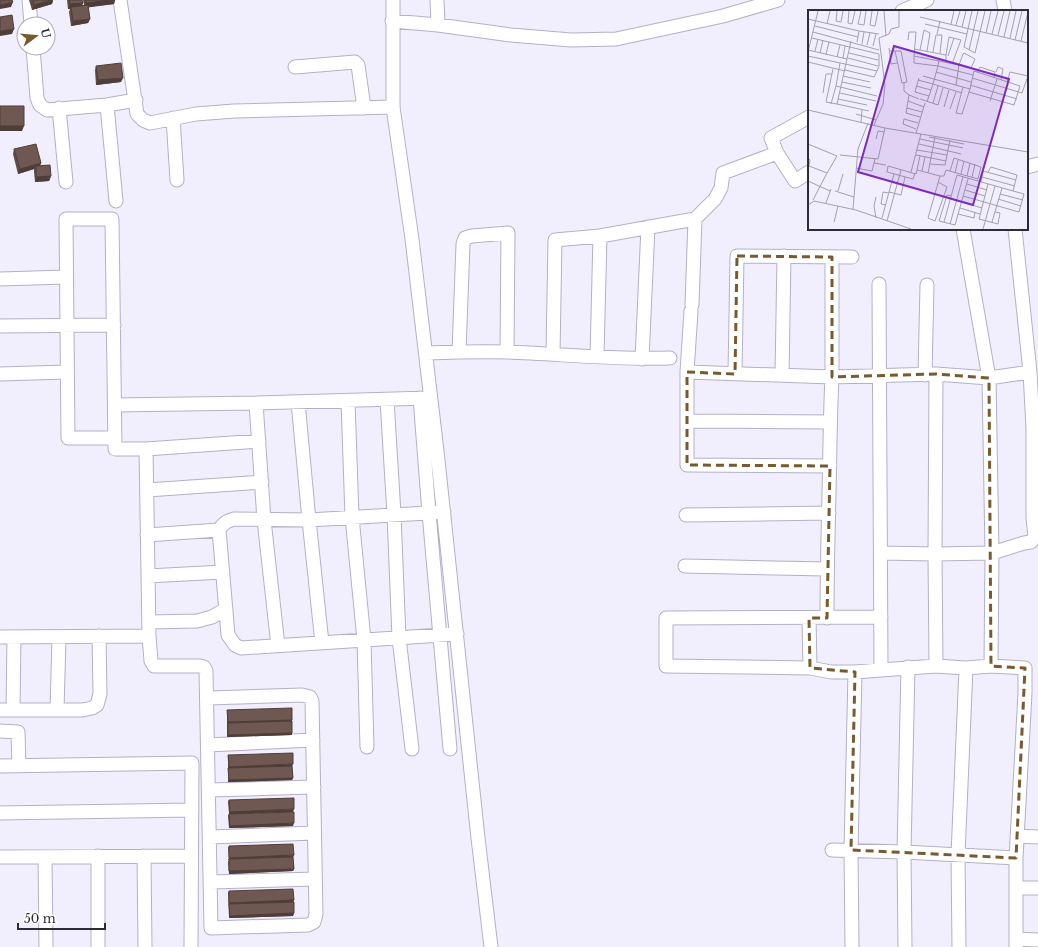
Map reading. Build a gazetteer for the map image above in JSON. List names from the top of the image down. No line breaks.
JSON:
{"scale_bar":"50 m","north":"right"}
